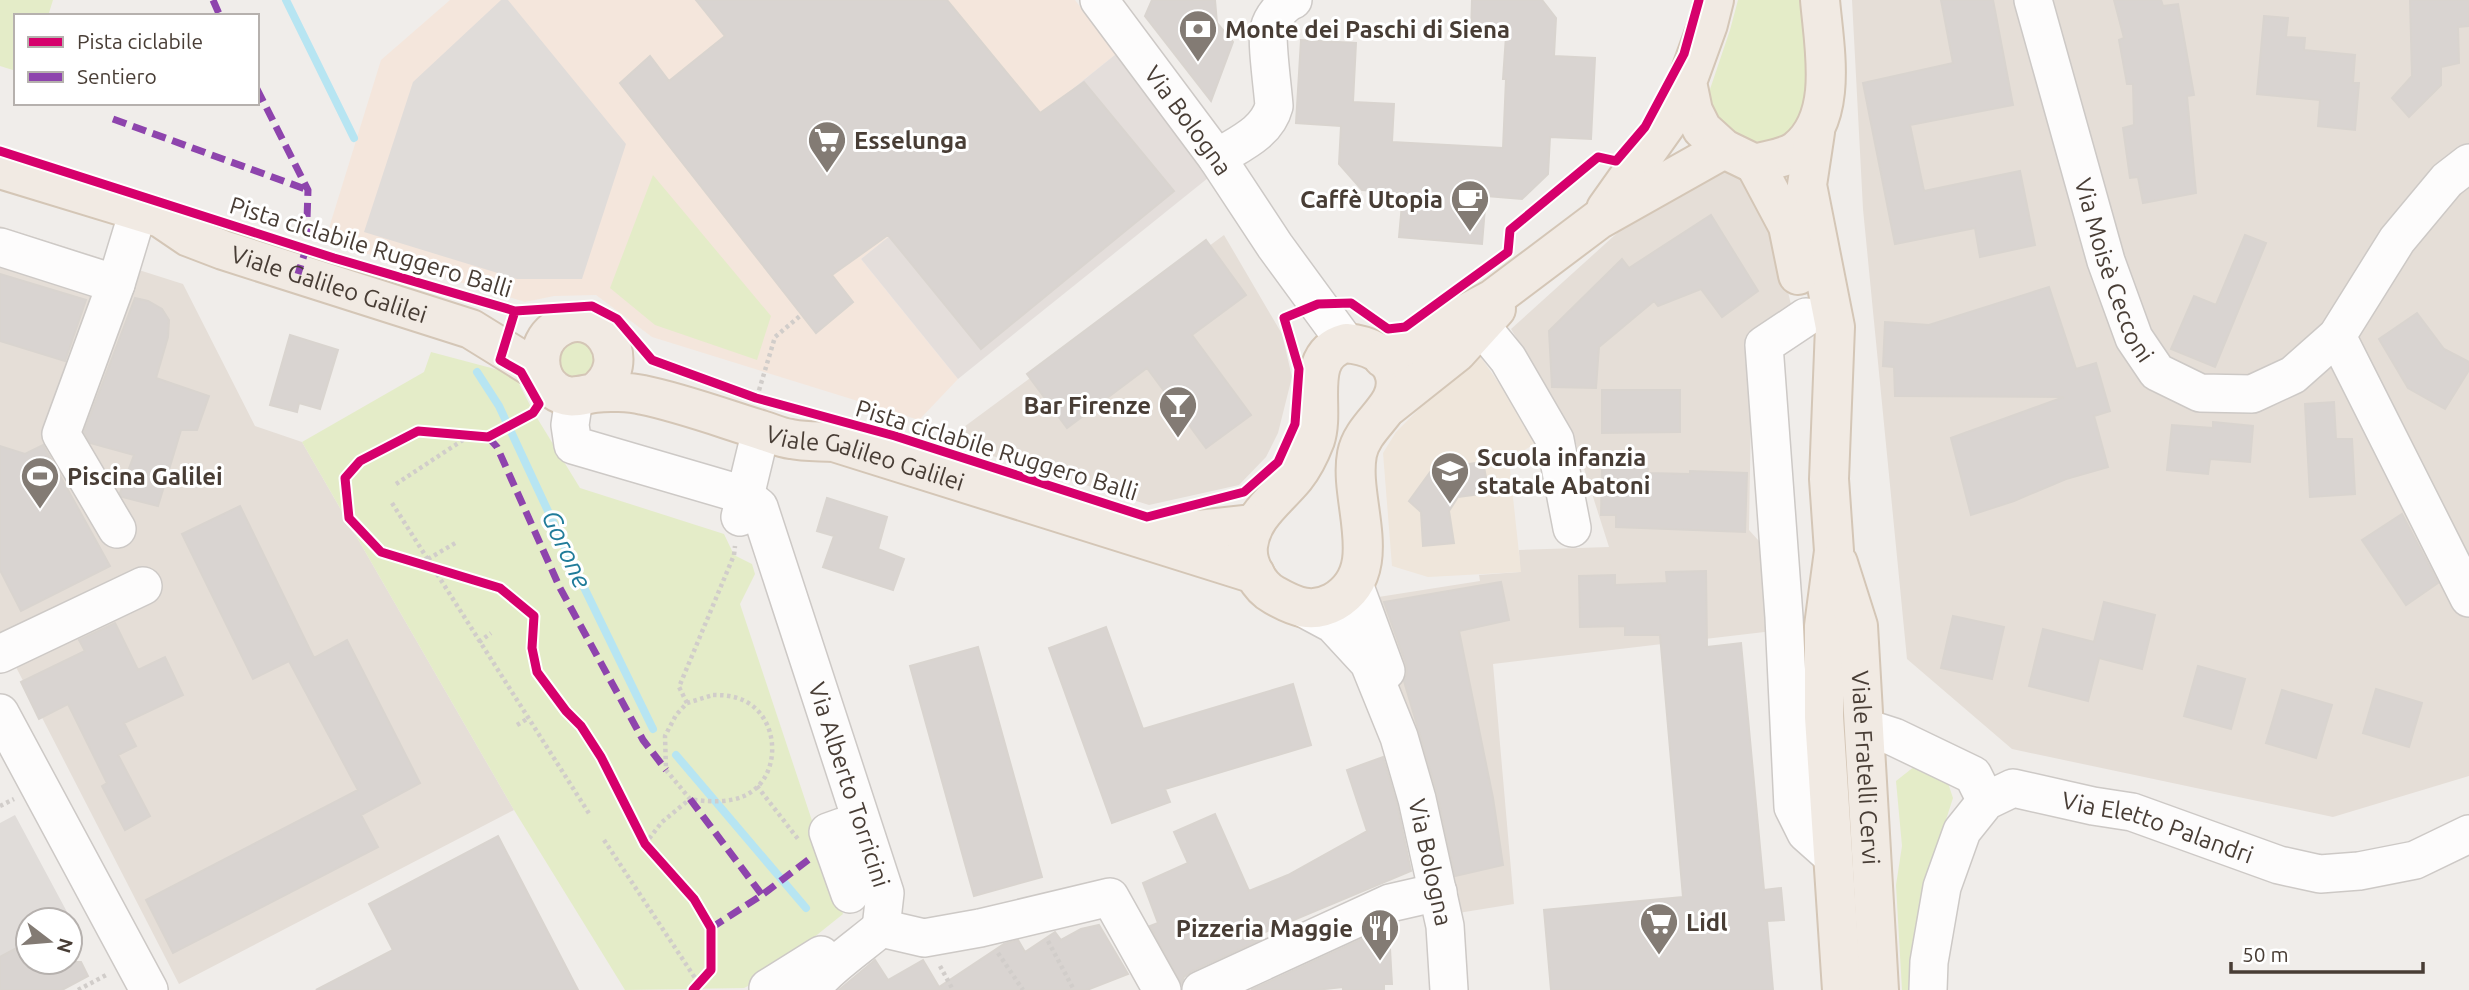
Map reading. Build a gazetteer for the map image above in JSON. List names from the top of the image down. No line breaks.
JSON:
{"streets":{"main road":["Viale Galileo Galilei","Viale Fratelli Cervi"],"street":["Via Bologna","Via Moisè Cecconi","Via Alberto Torricini","Via Eletto Palandri"],"cycle path":["Pista ciclabile Ruggero Balli"]},"water":["Gorone"],"places":{"bank":["Monte dei Paschi di Siena"],"supermarket":["Esselunga","Lidl"],"cafe":["Caffè Utopia"],"bar":["Bar Firenze"],"school or university":["Scuola infanzia statale Abatoni"],"sports":["Piscina Galilei"],"restaurant":["Pizzeria Maggie"]},"legend":["Pista ciclabile","Sentiero"],"scale_bar":"50 m","north":"right"}
